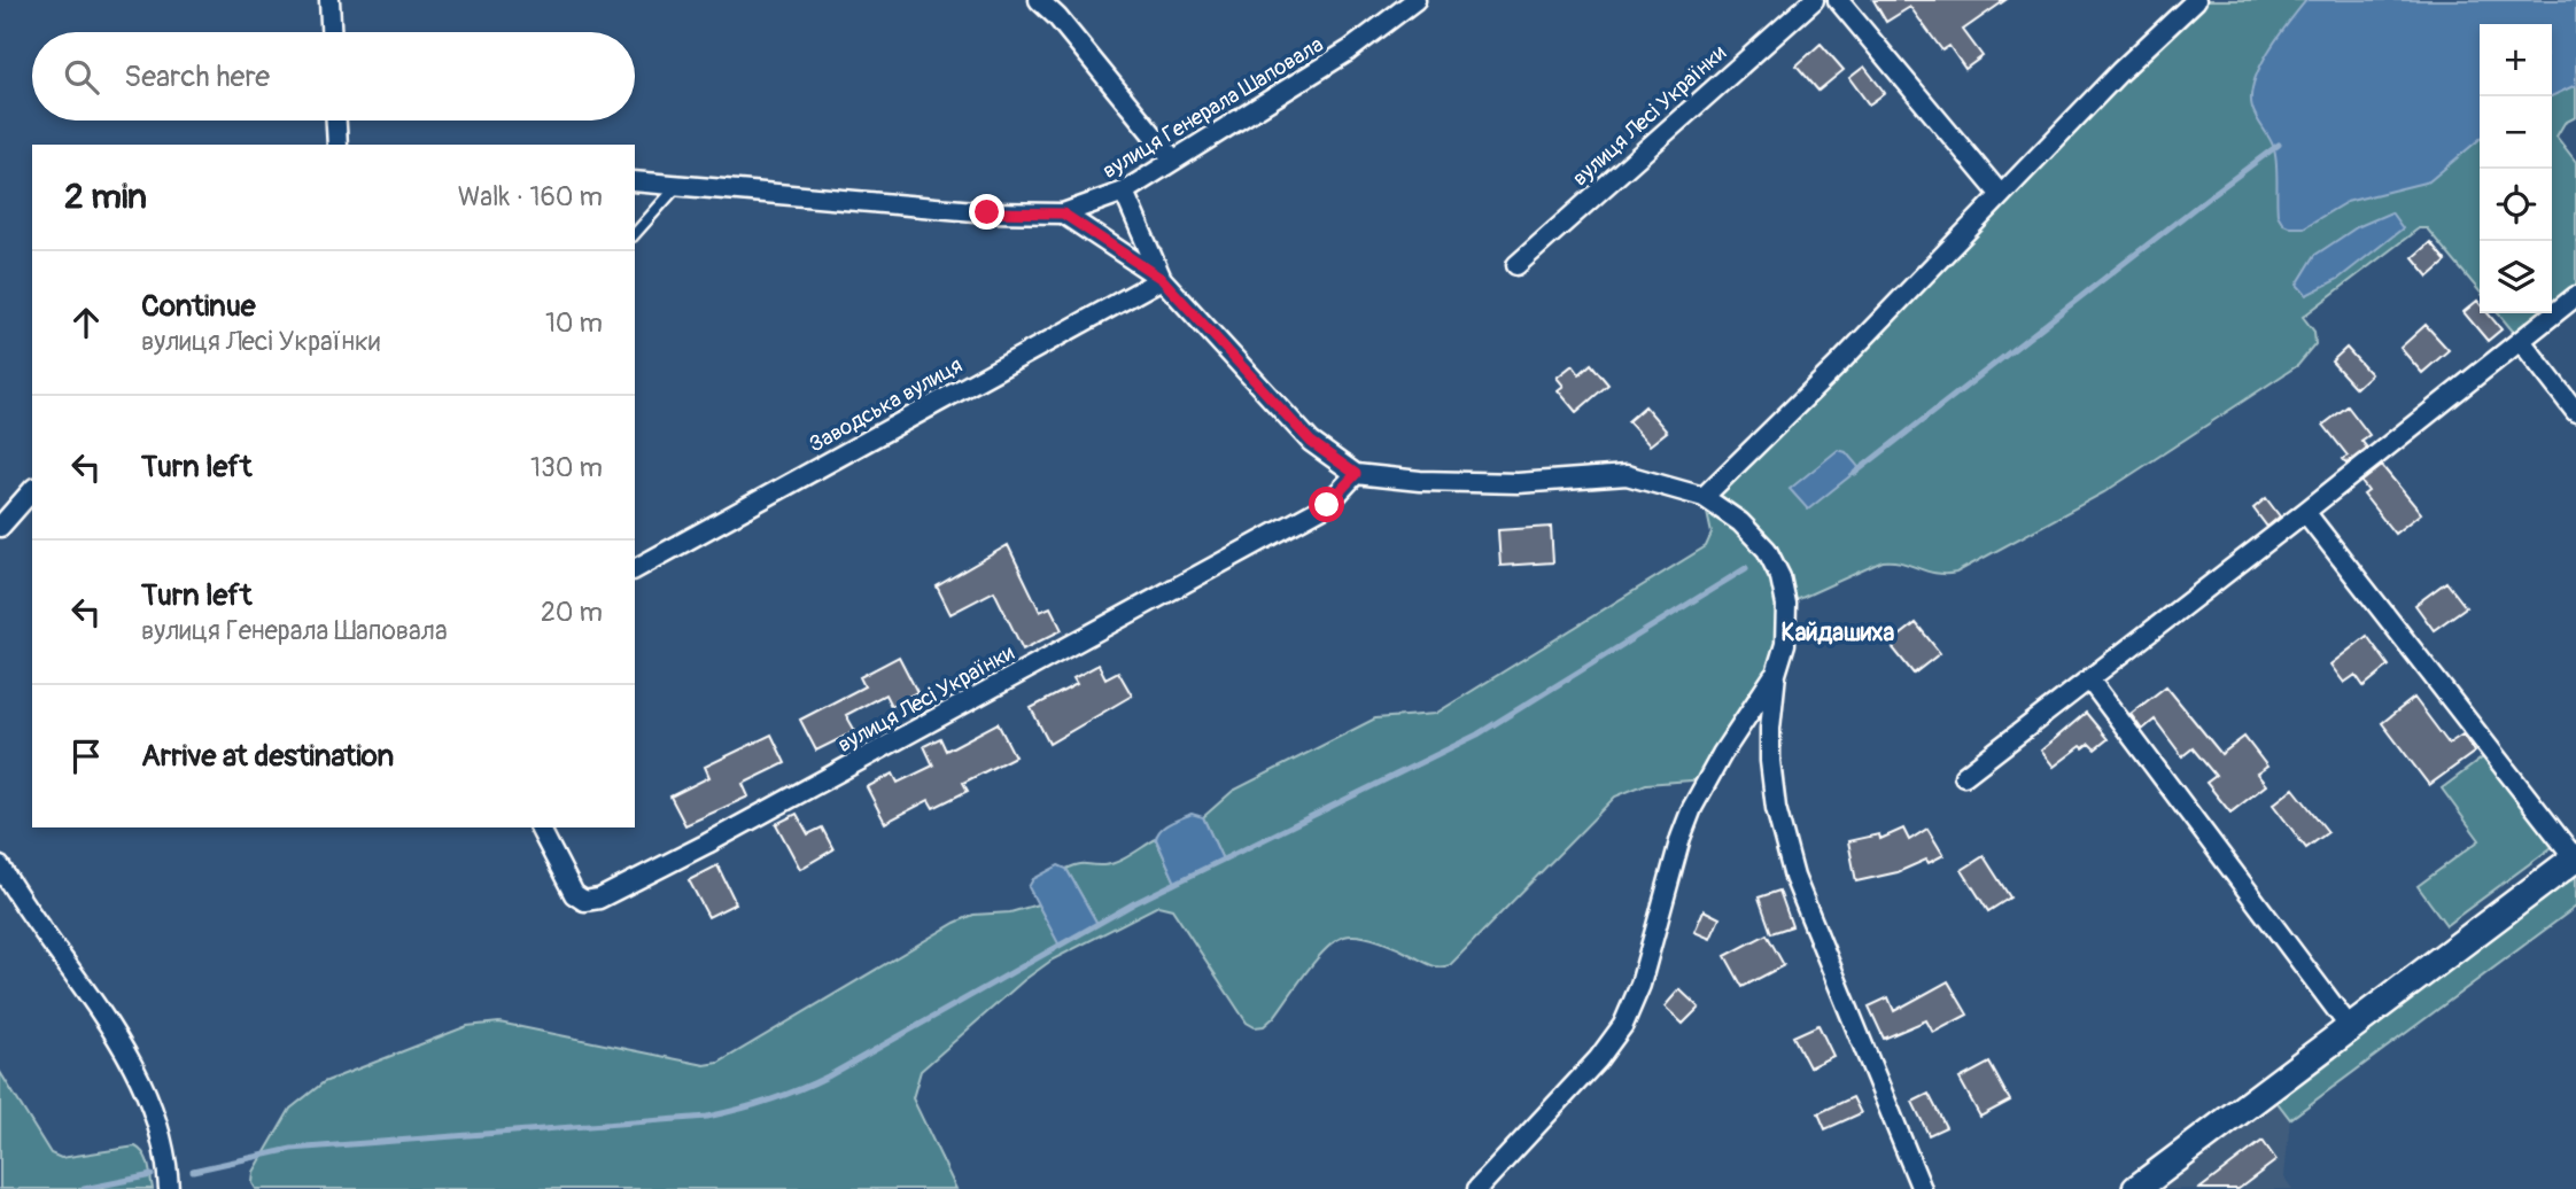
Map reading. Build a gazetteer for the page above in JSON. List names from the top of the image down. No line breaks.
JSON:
{"streets":{"street":["вулиця Генерала Шаповала","вулиця Лесі Українки","Заводська вулиця"]},"districts":["Кайдашиха"],"page":{"map_buttons":["+","−"],"search":"Search here","heading":["2 min","Walk · 160 m"],"list":[["Continue","вулиця Лесі Українки","10 m"],["Turn left","130 m"],["Turn left","вулиця Генерала Шаповала","20 m"],"Arrive at destination"]}}
